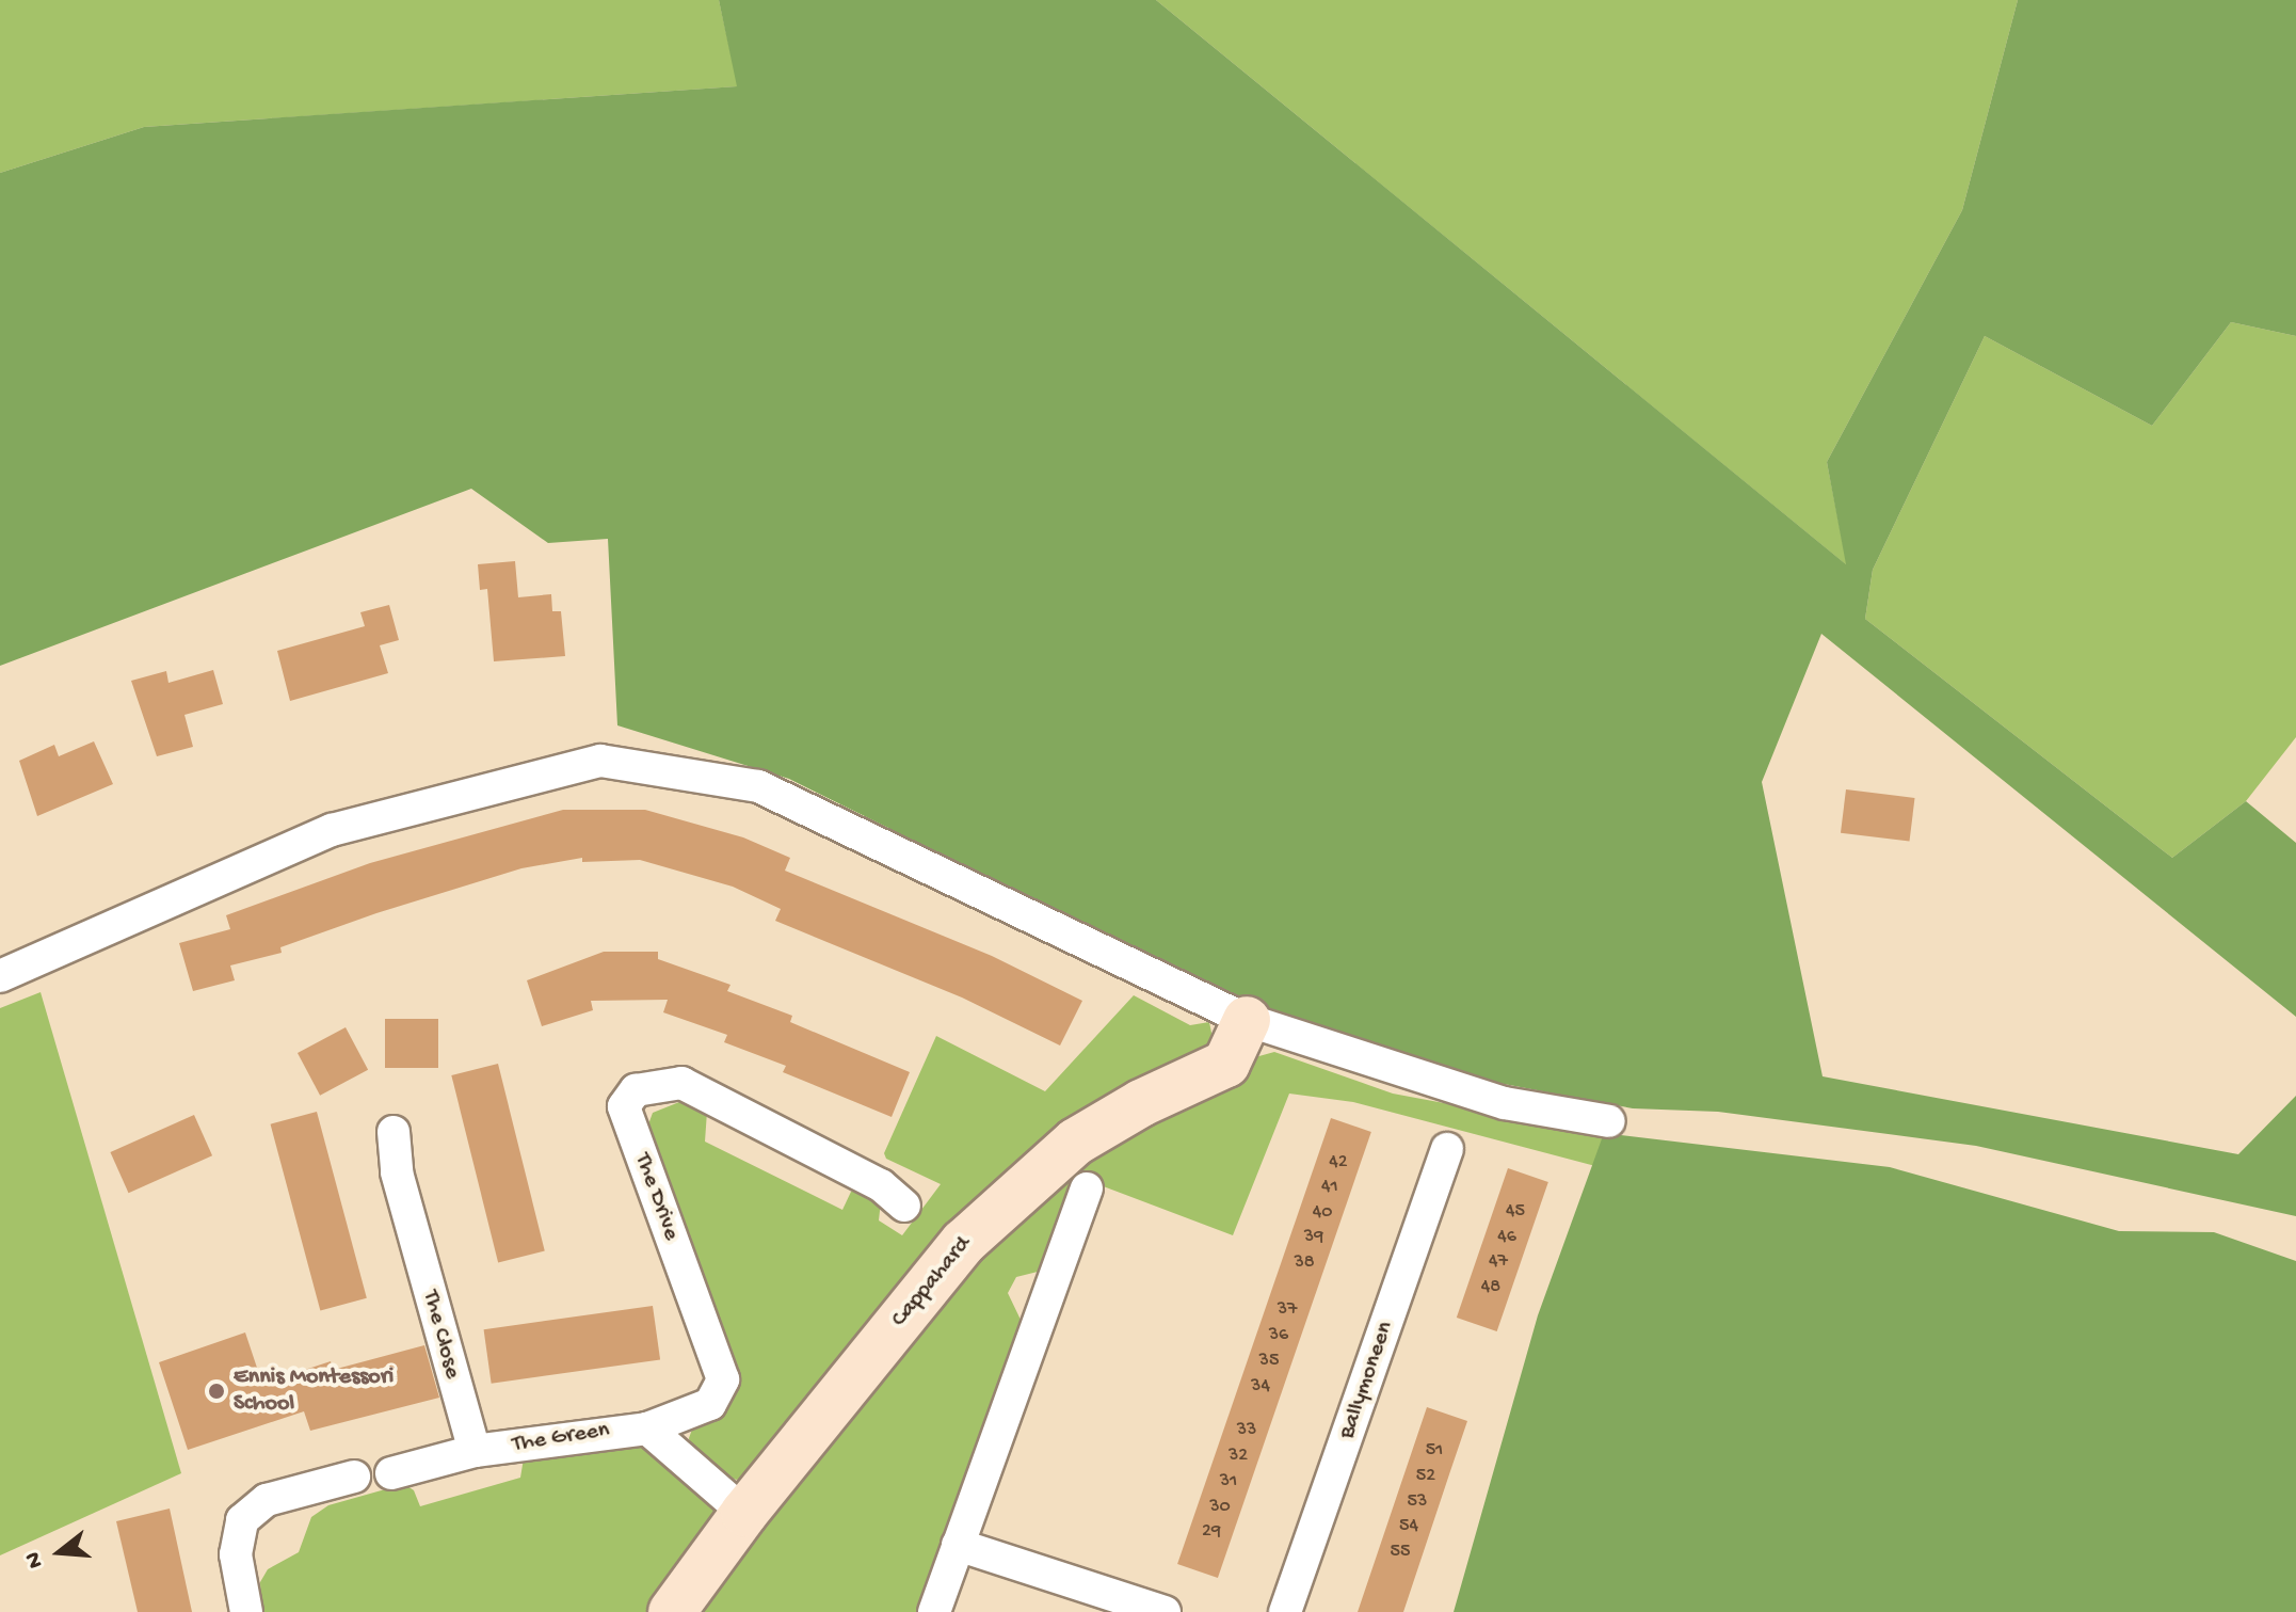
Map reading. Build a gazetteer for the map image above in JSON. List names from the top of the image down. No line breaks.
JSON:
{"streets":{"main road":["Cappahard"],"street":["The Drive","The Close","Ballymoneen","The Green"]},"crossings":[["The Drive","The Green"],["The Close","The Green"]],"places":["Ennis Montessori School"],"house_numbers":["42","41","45","40","39","46","47","38","48","37","36","35","34","33","51","32","52","31","53","30","54","29","55"],"north":"left"}
